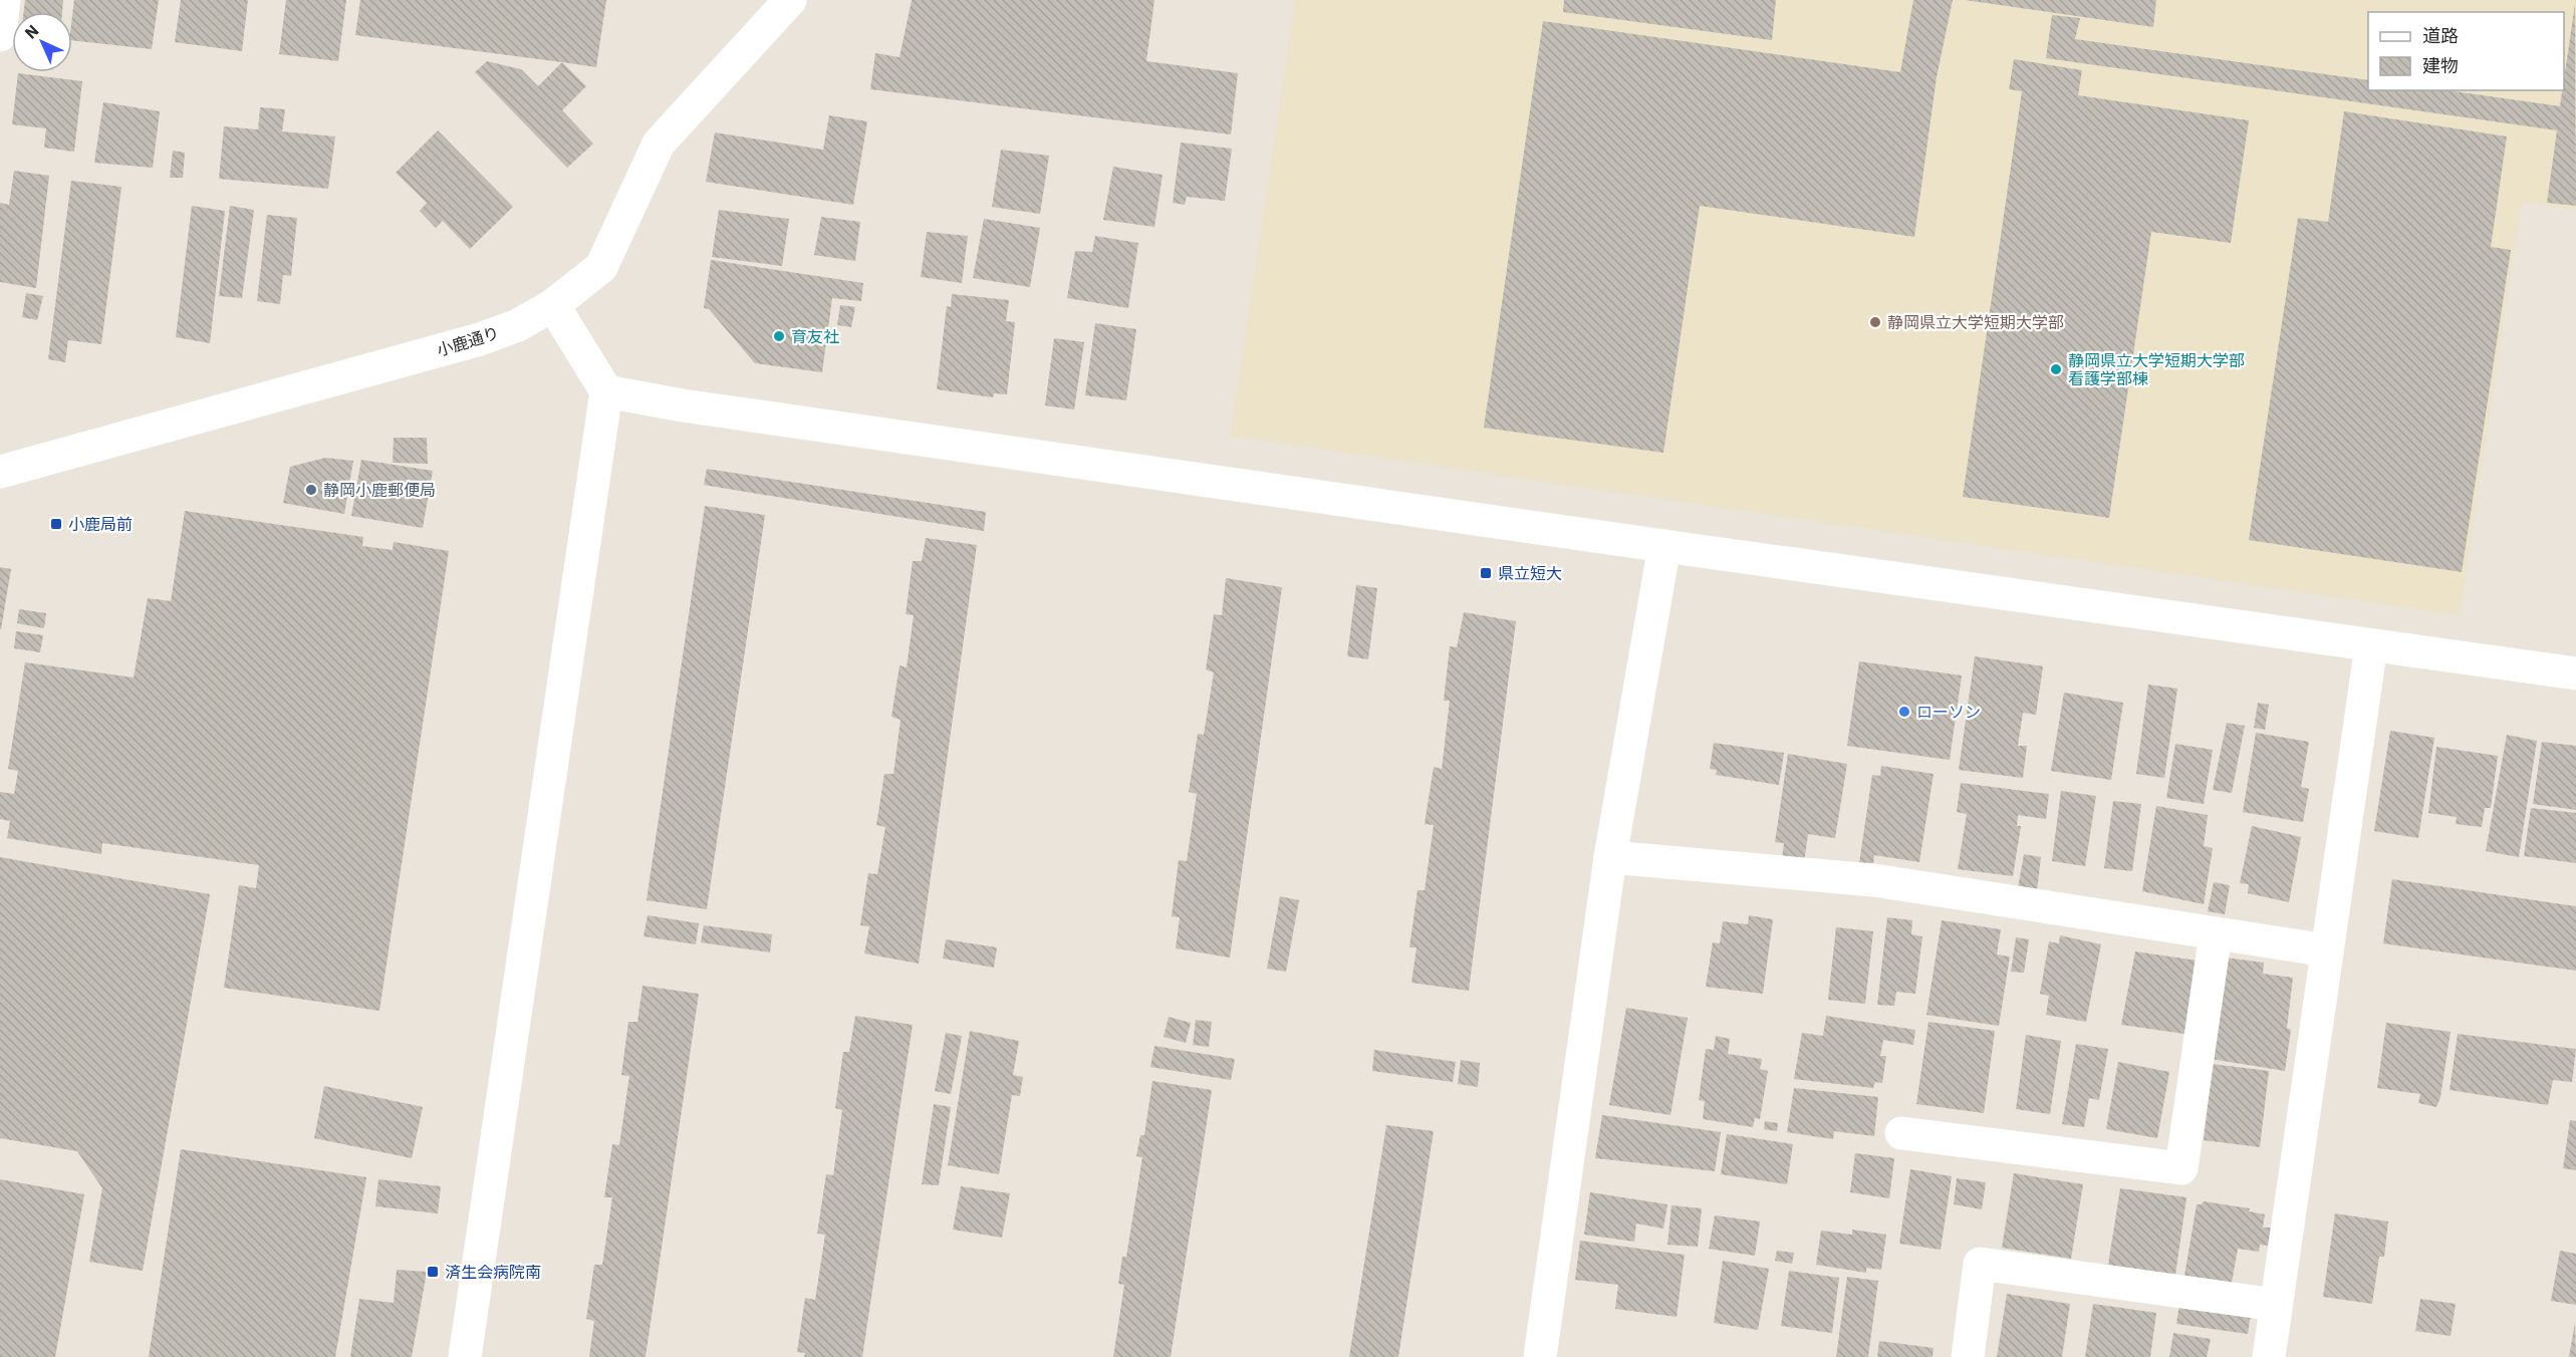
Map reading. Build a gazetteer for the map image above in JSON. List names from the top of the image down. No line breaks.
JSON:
{"streets":{"street":["小鹿通り"]},"places":{"other":["静岡県立大学短期大学部","育友社","静岡県立大学短期大学部 看護学部棟","静岡小鹿郵便局","ローソン"],"transit":["小鹿局前","県立短大","済生会病院南"]},"legend":["道路","建物"],"north":"top left"}
